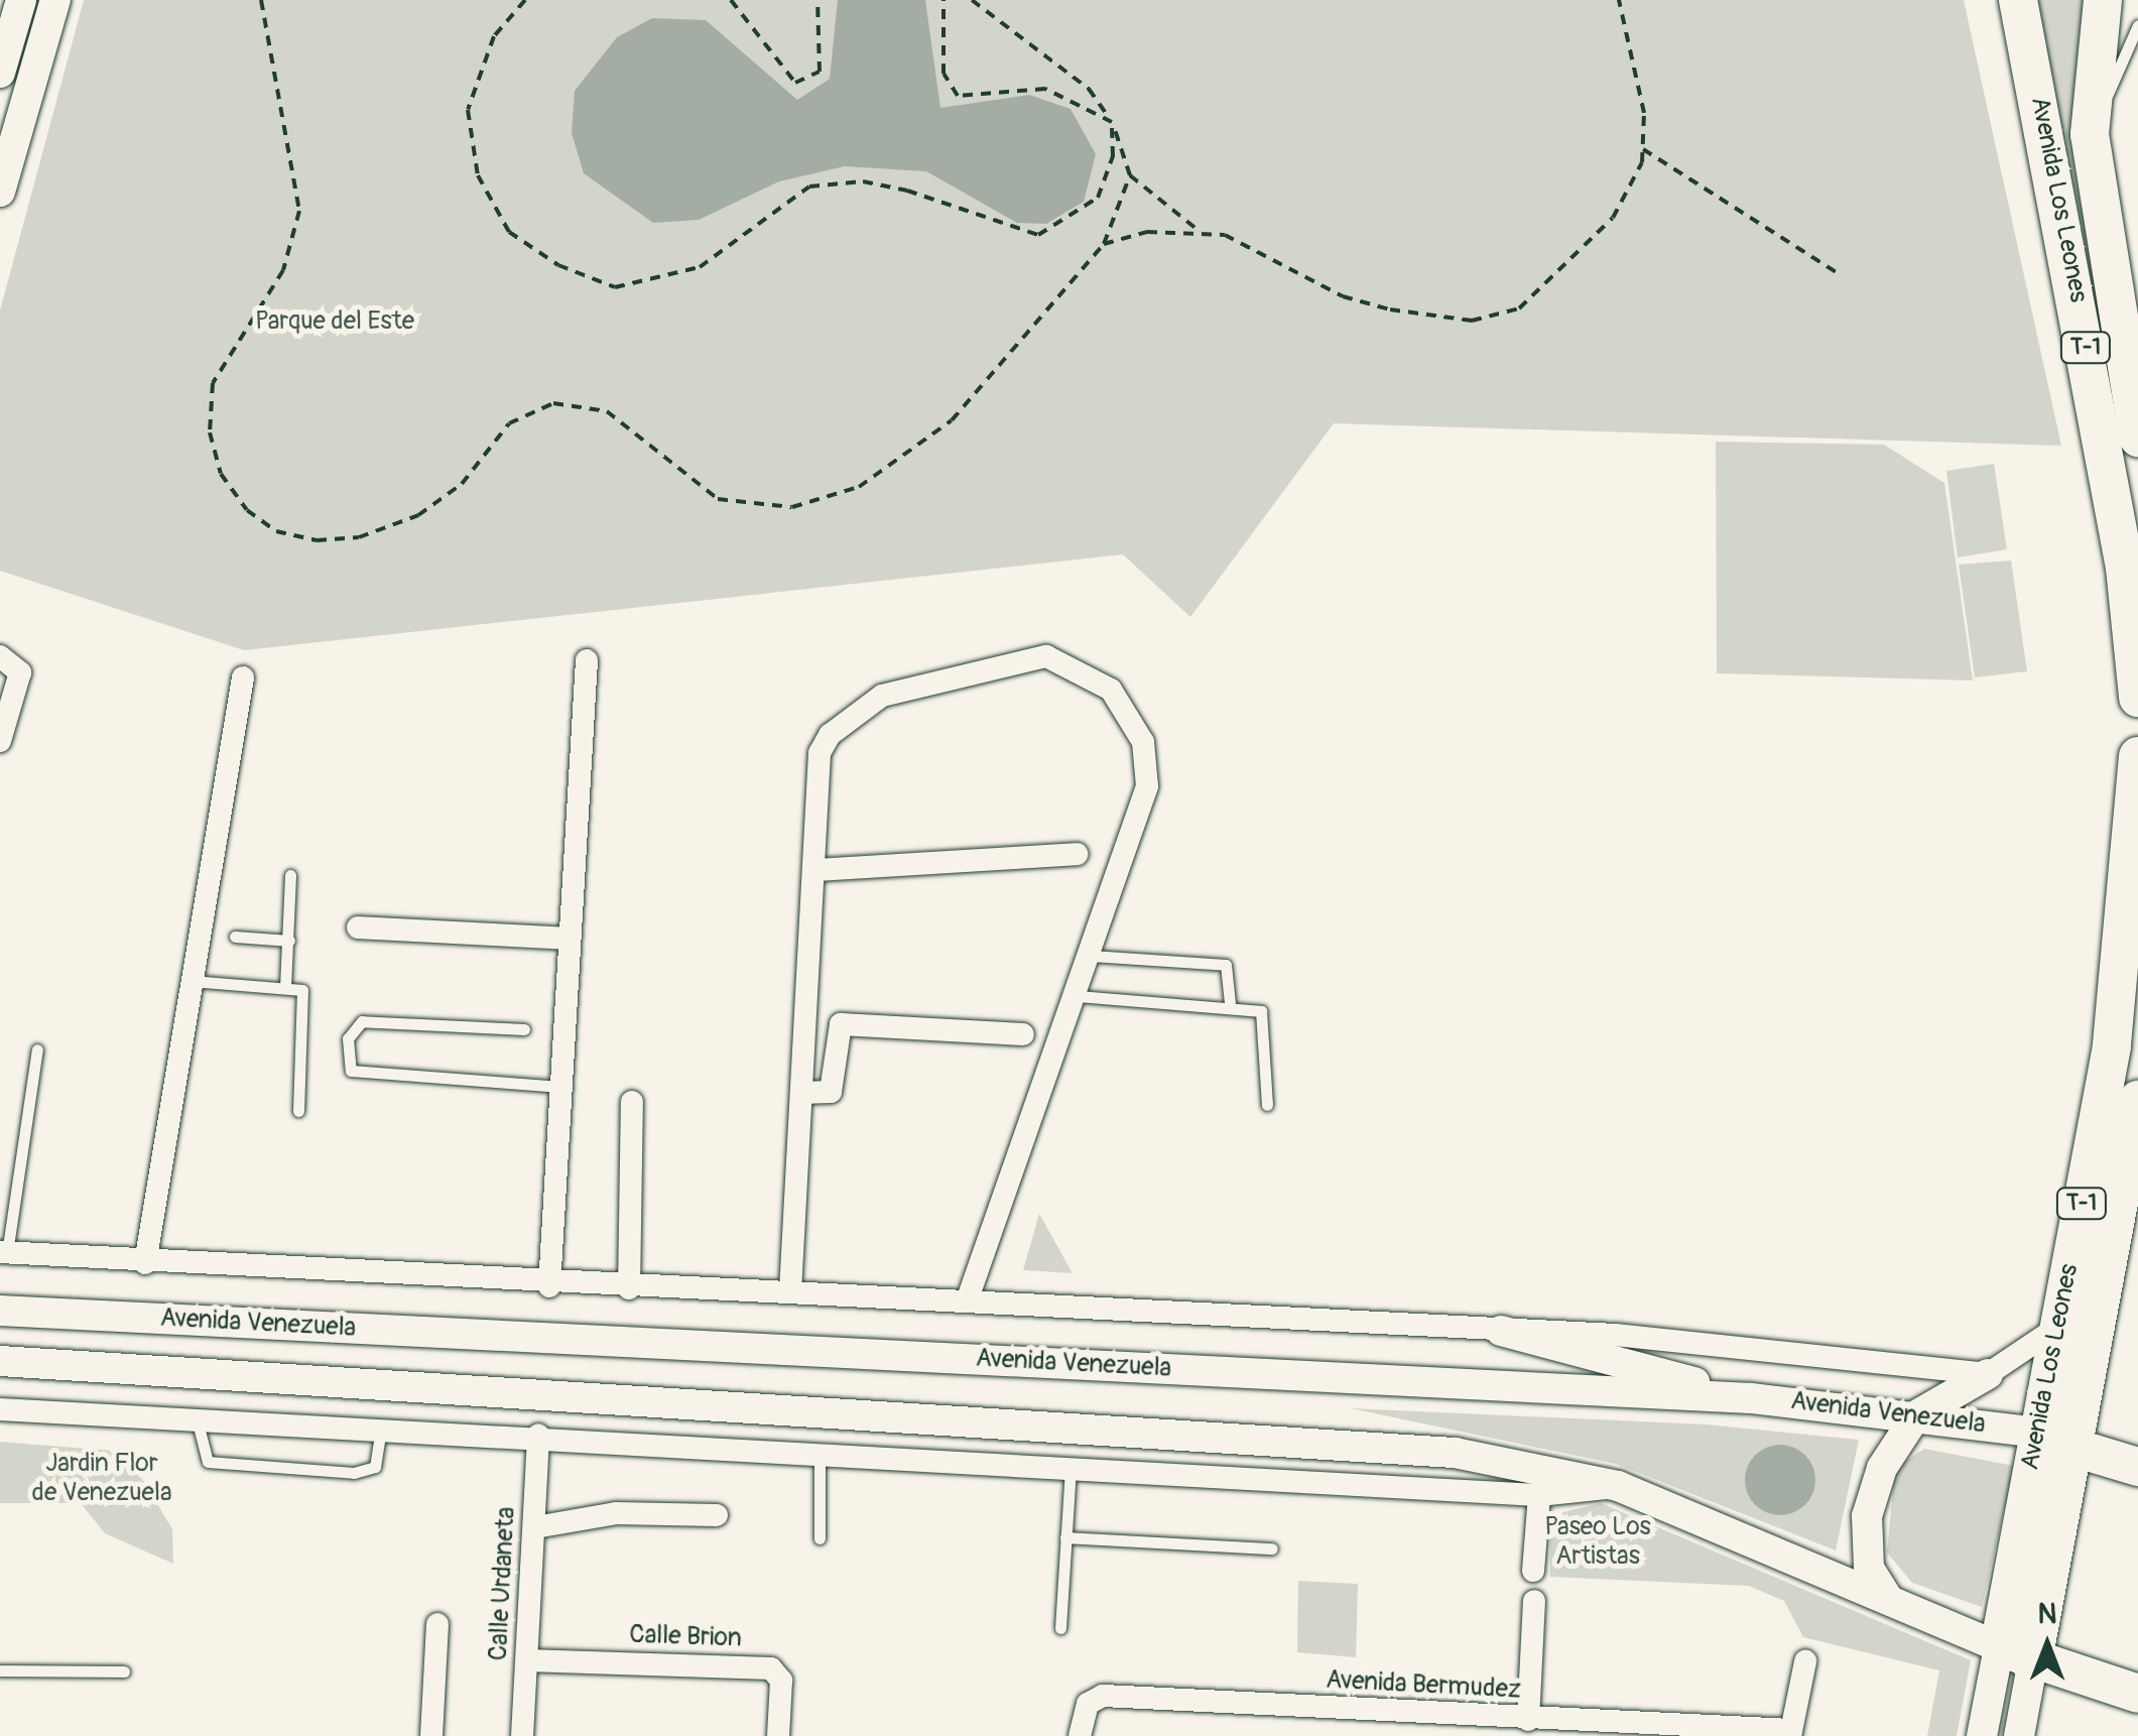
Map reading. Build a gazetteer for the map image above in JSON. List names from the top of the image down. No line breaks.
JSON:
{"streets":{"main road":["Avenida Los Leones","T-1","Avenida Venezuela"],"street":["Calle Urdaneta","Calle Brion","Avenida Bermudez"]},"crossings":[["Avenida Los Leones","Avenida Venezuela"],["Avenida Venezuela","Calle Urdaneta"],["Calle Urdaneta","Calle Brion"]],"parks":["Parque del Este","Jardin Flor de Venezuela","Paseo Los Artistas"],"north":"top"}
